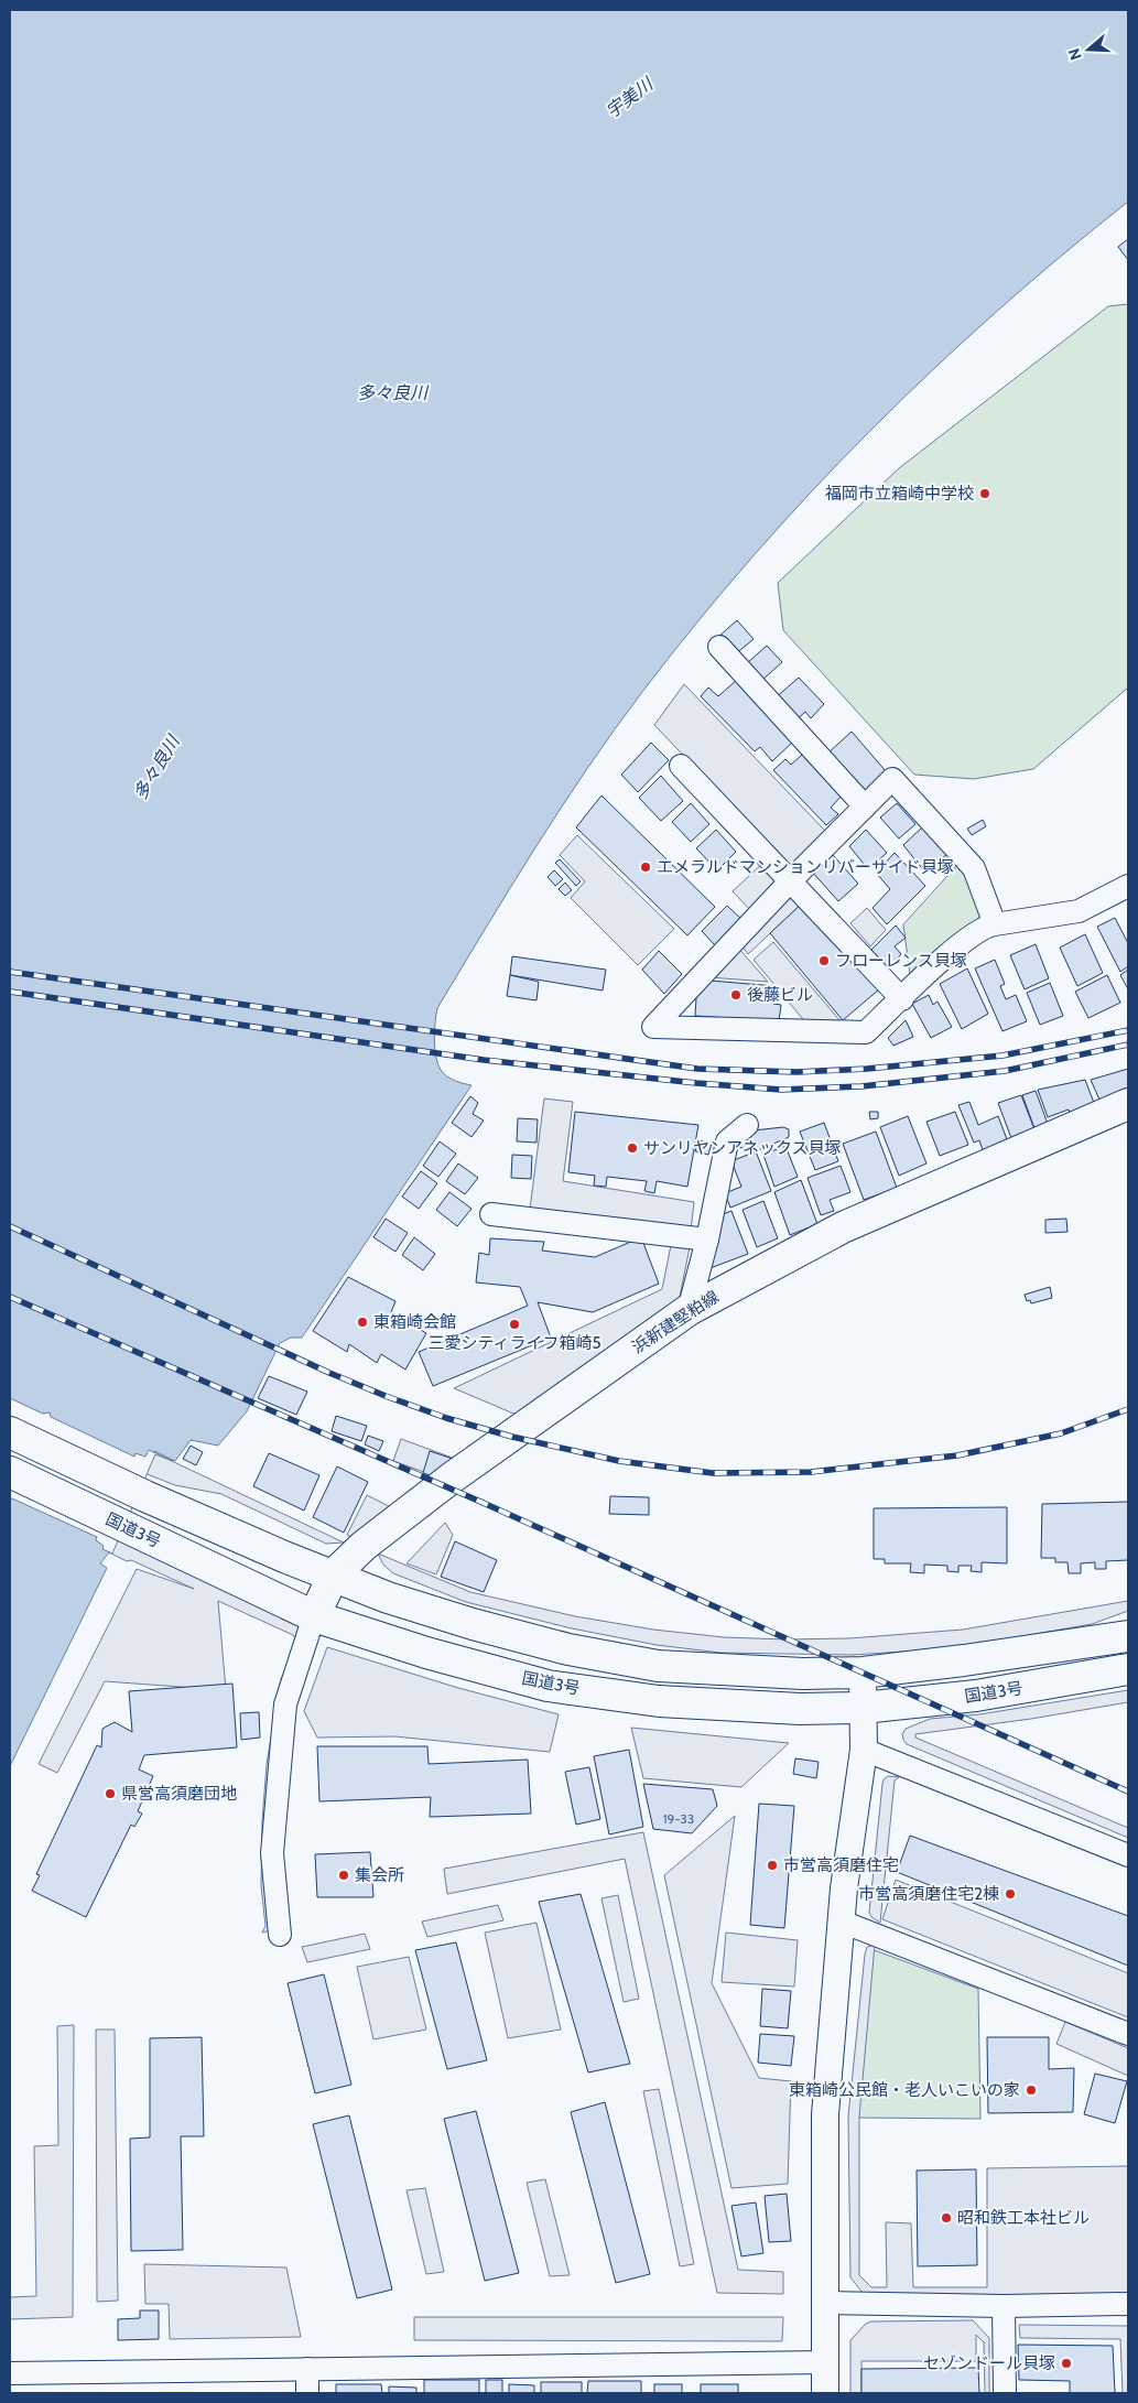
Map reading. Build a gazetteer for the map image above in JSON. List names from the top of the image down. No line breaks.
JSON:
{"streets":{"main road":["浜新建堅粕線","国道3号"]},"crossings":[["浜新建堅粕線","国道3号"]],"water":["宇美川","多々良川"],"places":["福岡市立箱崎中学校","エメラルドマンションリバーサイド貝塚","フローレンス貝塚","後藤ビル","サンリヤンアネックス貝塚","東箱崎会館","三愛シティライフ箱崎5","県営高須磨団地","市営高須磨住宅","集会所","市営高須磨住宅2棟","東箱崎公民館・老人いこいの家","昭和鉄工本社ビル","セゾンドール貝塚"],"house_numbers":["19-33"],"north":"left"}
